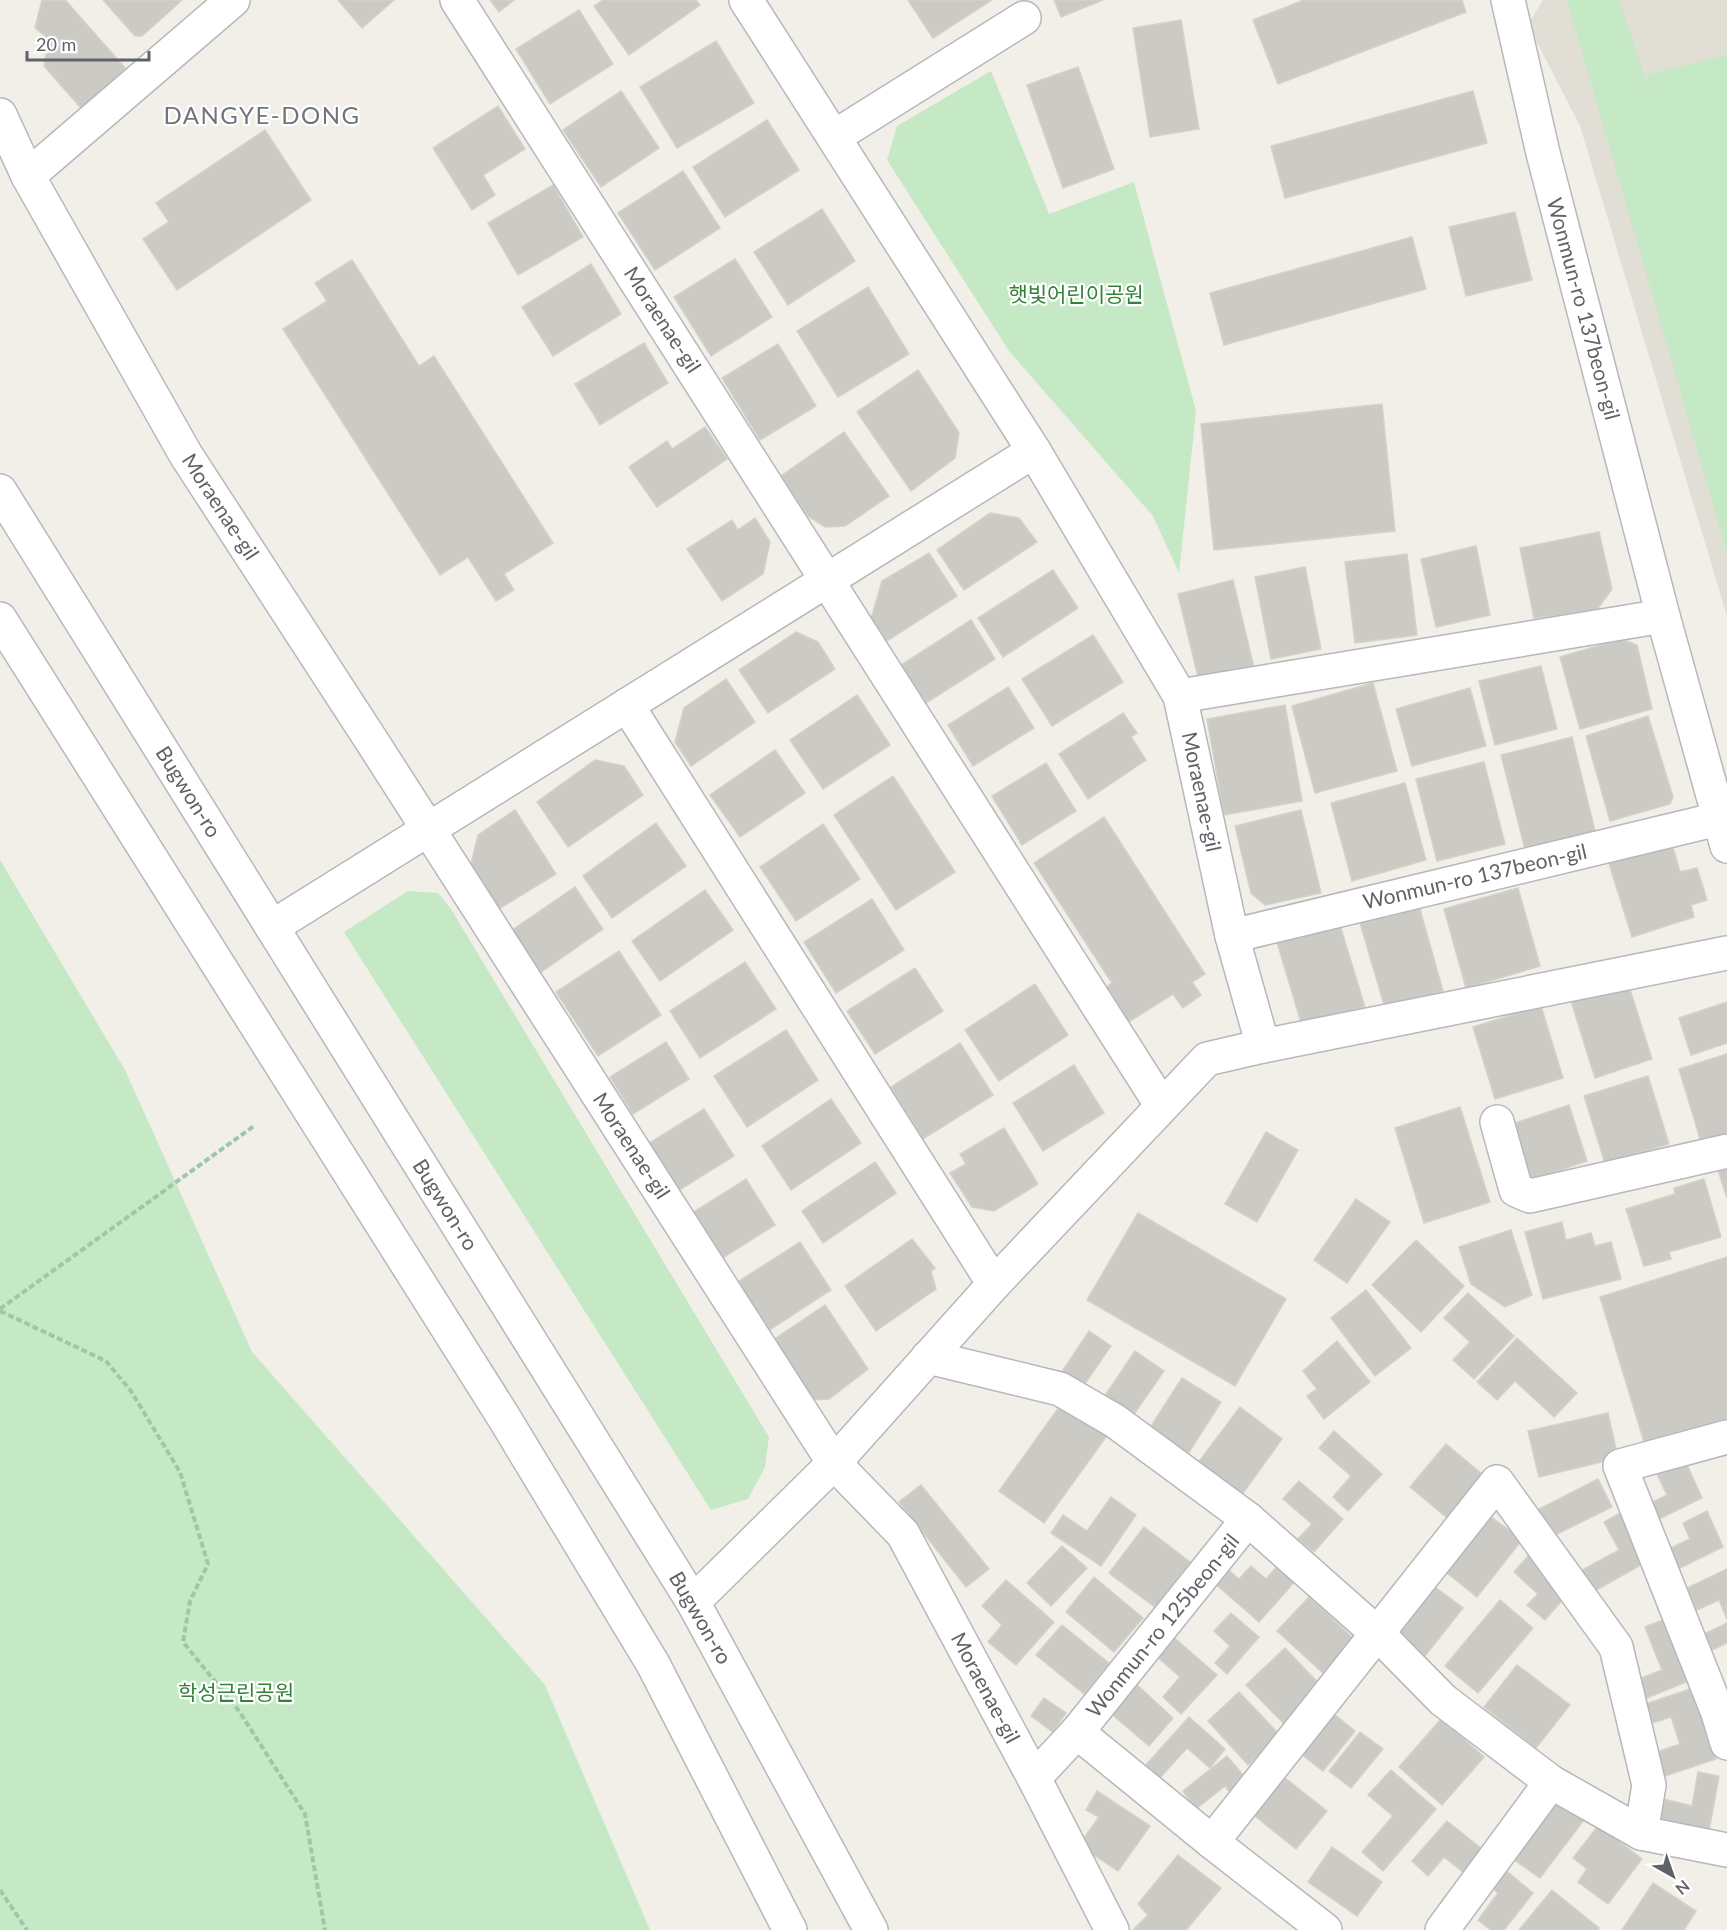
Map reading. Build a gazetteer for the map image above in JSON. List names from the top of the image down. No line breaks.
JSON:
{"streets":{"street":["Wonmun-ro 137beon-gil","Moraenae-gil","Bugwon-ro","Wonmun-ro 125beon-gil"]},"crossings":[["Wonmun-ro 137beon-gil","Moraenae-gil"],["Moraenae-gil","Wonmun-ro 125beon-gil"]],"districts":["DANGYE-DONG"],"parks":["햇빛어린이공원","학성근린공원"],"scale_bar":"20 m","north":"bottom right"}
